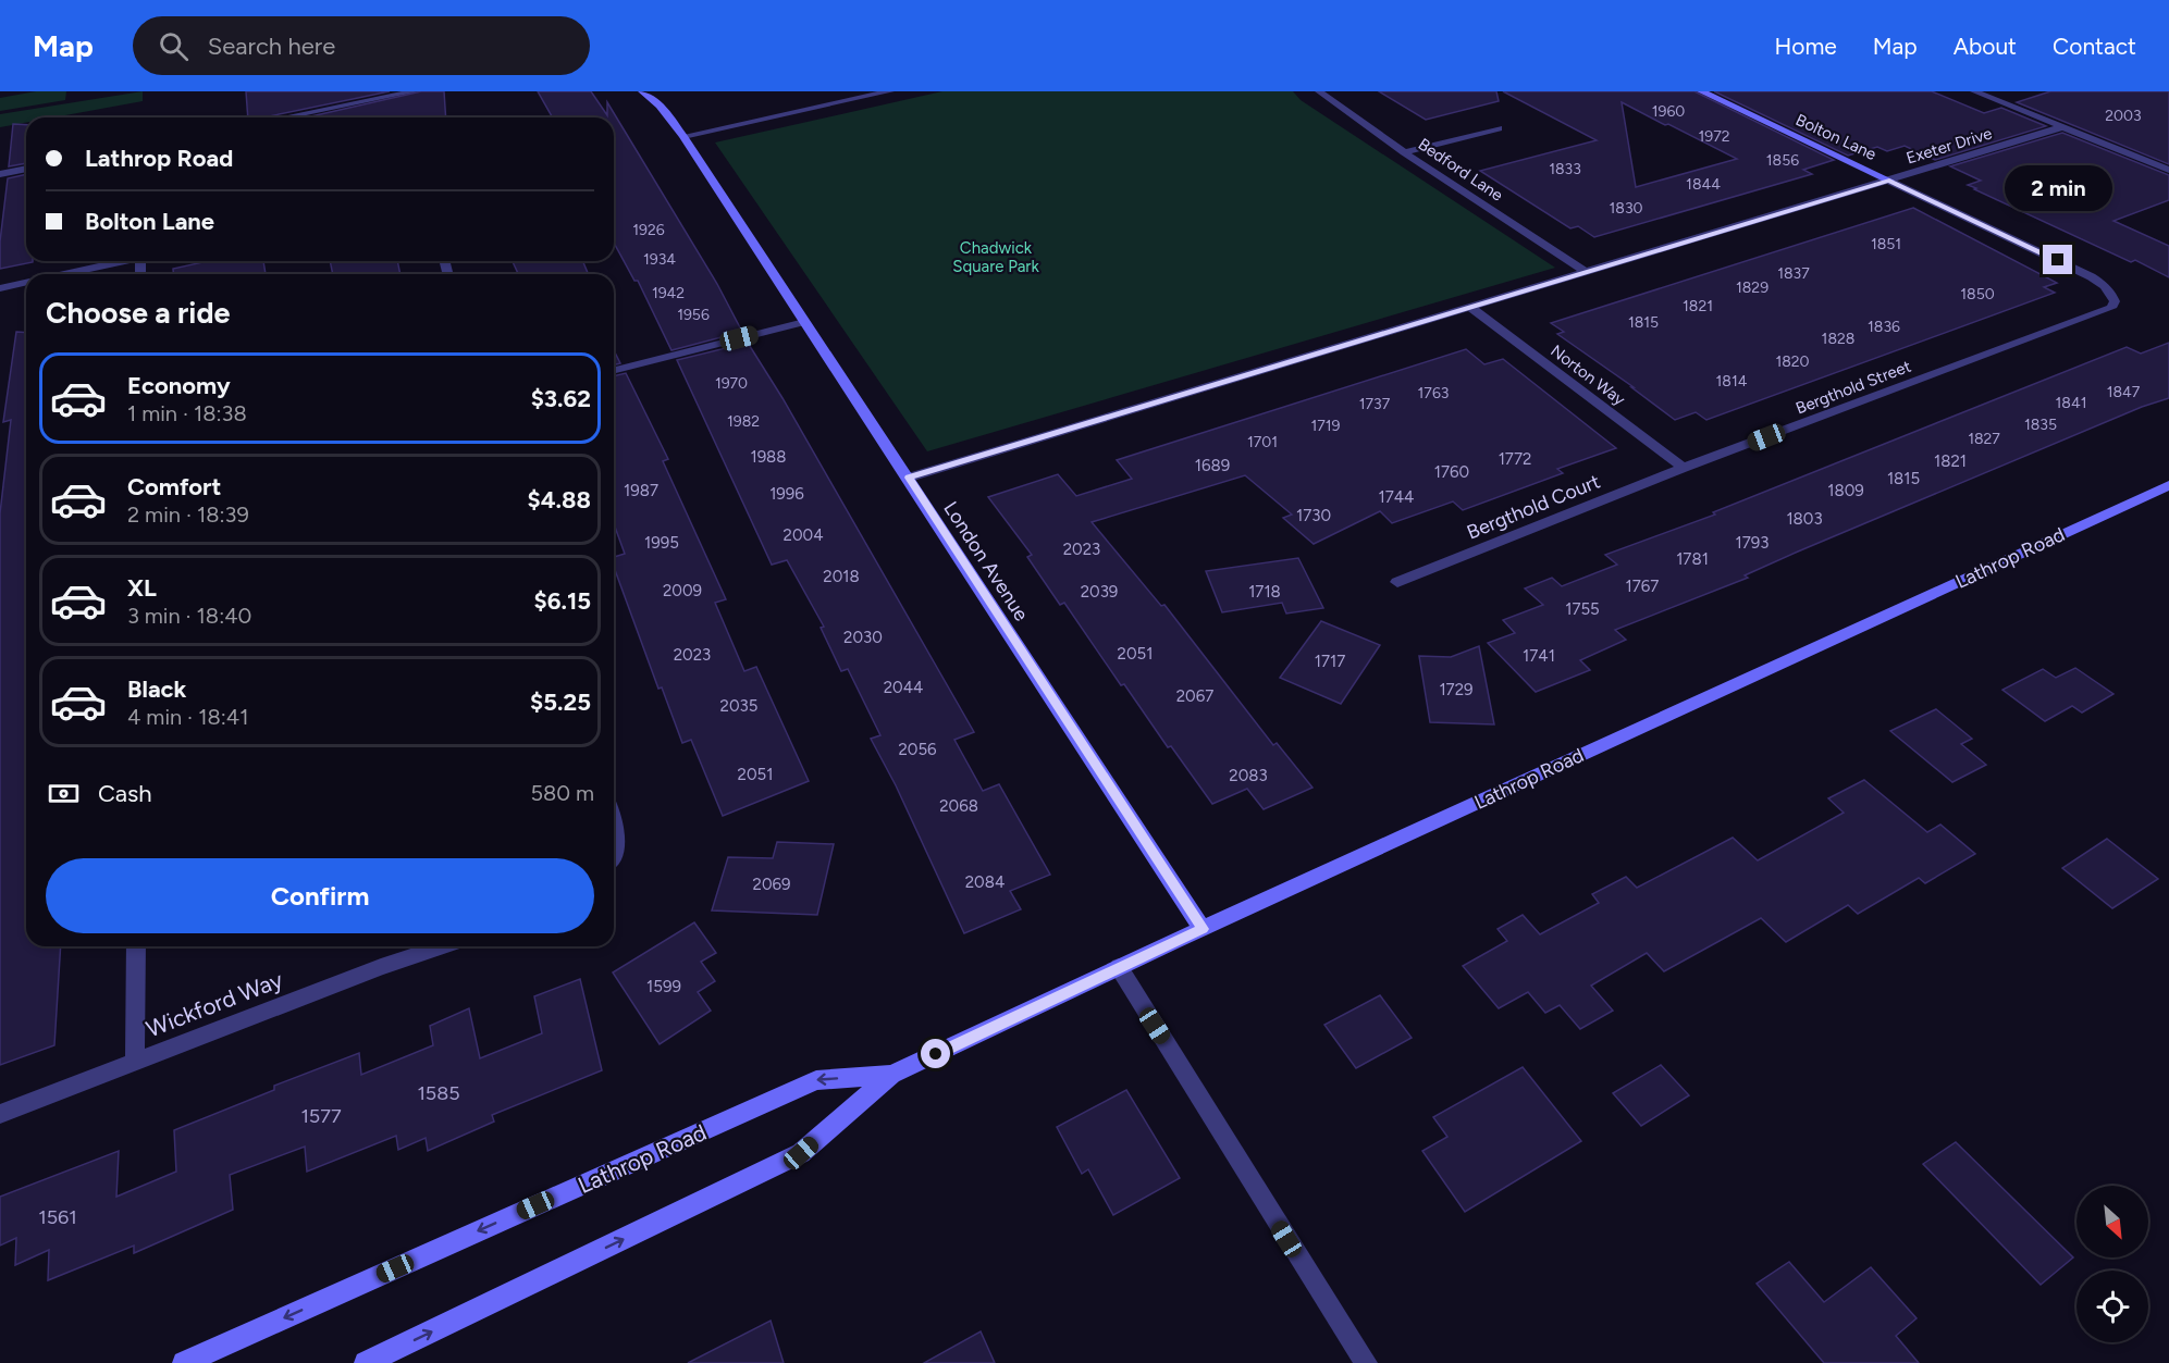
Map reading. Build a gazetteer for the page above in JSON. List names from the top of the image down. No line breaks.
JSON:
{"streets":{"main road":["Bolton Lane","Lathrop Road","London Avenue"],"street":["Exeter Drive","Bedford Lane","Norton Way","Bergthold Street","Bergthold Court","Wickford Way"]},"crossings":[["Bolton Lane","Exeter Drive"],["Bolton Lane","Bergthold Street"],["Exeter Drive","Bedford Lane"],["Exeter Drive","Norton Way"],["Exeter Drive","London Avenue"],["Norton Way","Bergthold Street"],["Norton Way","Bergthold Court"],["Bergthold Street","Bergthold Court"],["Lathrop Road","London Avenue"]],"parks":["Chadwick Square Park"],"house_numbers":["1960","2003","1972","1856","1833","1844","1830","1926","1851","1934","1837","1829","1942","1850","1821","1956","1815","1836","1828","1820","1814","1970","1847","1763","1841","1737","1982","1835","1719","1827","1701","1988","1772","1821","1689","1760","1815","1987","1809","1996","1744","1730","1803","2004","1995","1793","2023","1781","2018","1767","2009","2039","1718","1755","2030","2051","2023","1741","1717","2044","1729","2067","2035","2056","2051","2083","2068","2084","2069","1599","1585","1577","1561"],"north":"bottom right","page":{"header":"Map","search":"Search here","nav":["Home","Map","About","Contact"],"banner":["Lathrop Road","Bolton Lane"],"bubble":"2 min","heading":"Choose a ride","list":[{"name":"Economy","note":"1 min · 18:38","value":"$3.62"},{"name":"Comfort","note":"2 min · 18:39","value":"$4.88"},{"name":"XL","note":"3 min · 18:40","value":"$6.15"},{"name":"Black","note":"4 min · 18:41","value":"$5.25"}],"pay":["Cash","580 m"],"buttons":"Confirm"}}
